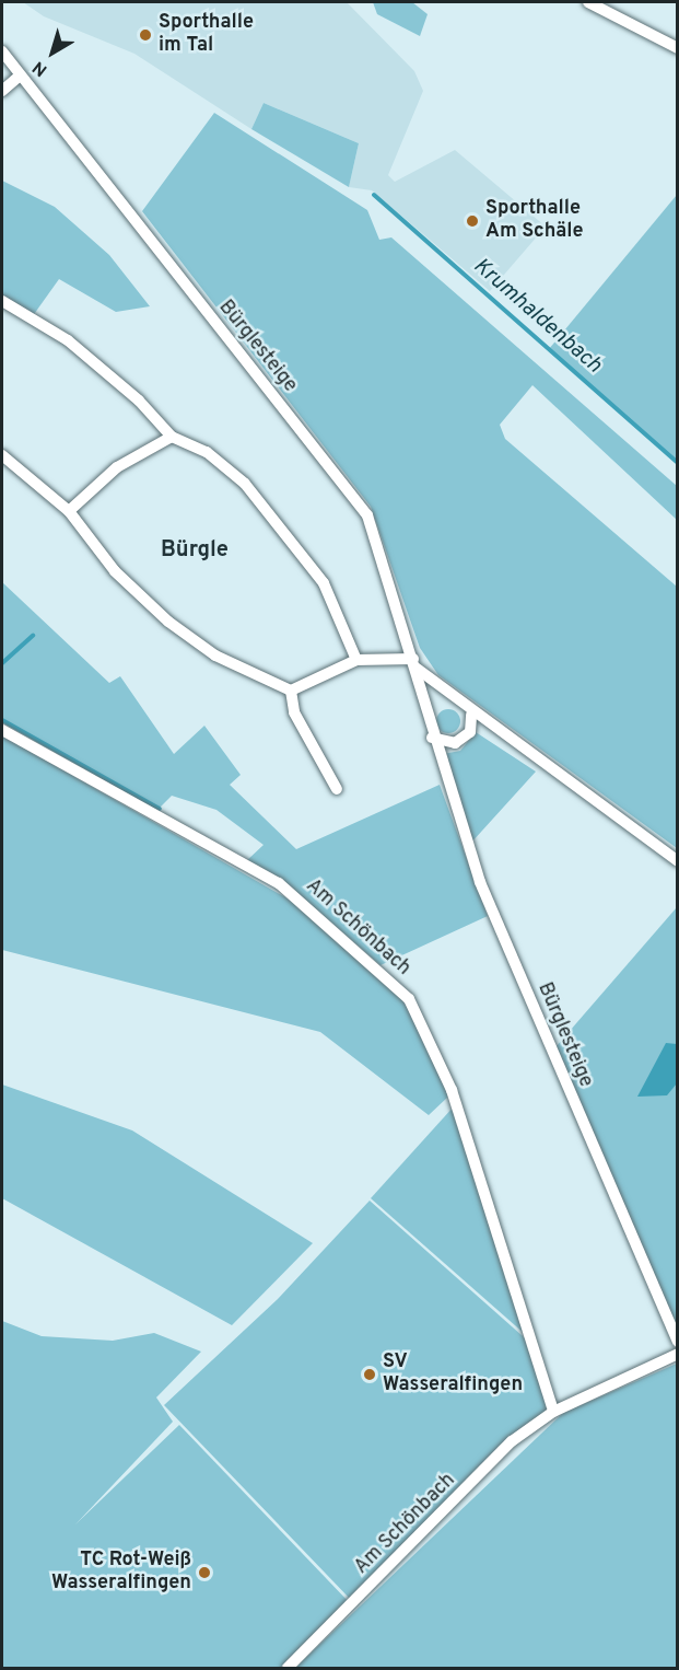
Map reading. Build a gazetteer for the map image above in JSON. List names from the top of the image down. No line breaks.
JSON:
{"streets":{"street":["Bürglesteige","Am Schönbach"]},"districts":["Bürgle"],"water":["Krumhaldenbach"],"places":["Sporthalle im Tal","Sporthalle Am Schäle","SV Wasseralfingen","TC Rot-Weiß Wasseralfingen"],"north":"bottom left"}
